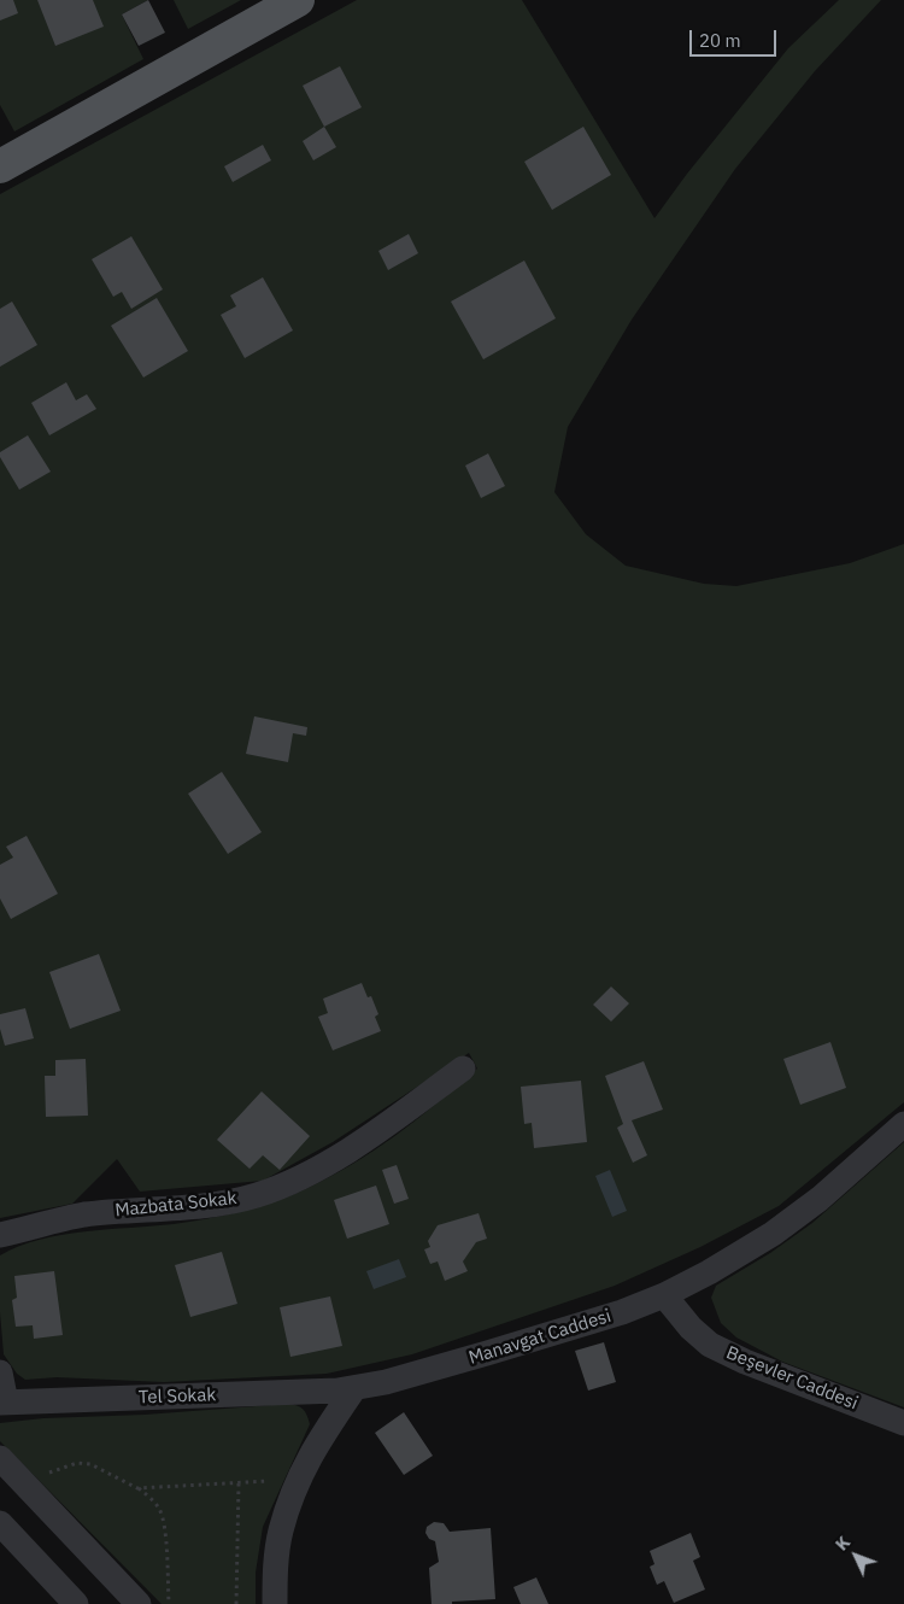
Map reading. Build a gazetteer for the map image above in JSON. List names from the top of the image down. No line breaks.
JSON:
{"streets":{"street":["Mazbata Sokak","Manavgat Caddesi","Beşevler Caddesi","Tel Sokak"]},"crossings":[["Manavgat Caddesi","Beşevler Caddesi"],["Manavgat Caddesi","Tel Sokak"]],"scale_bar":"20 m","north":"top left"}
